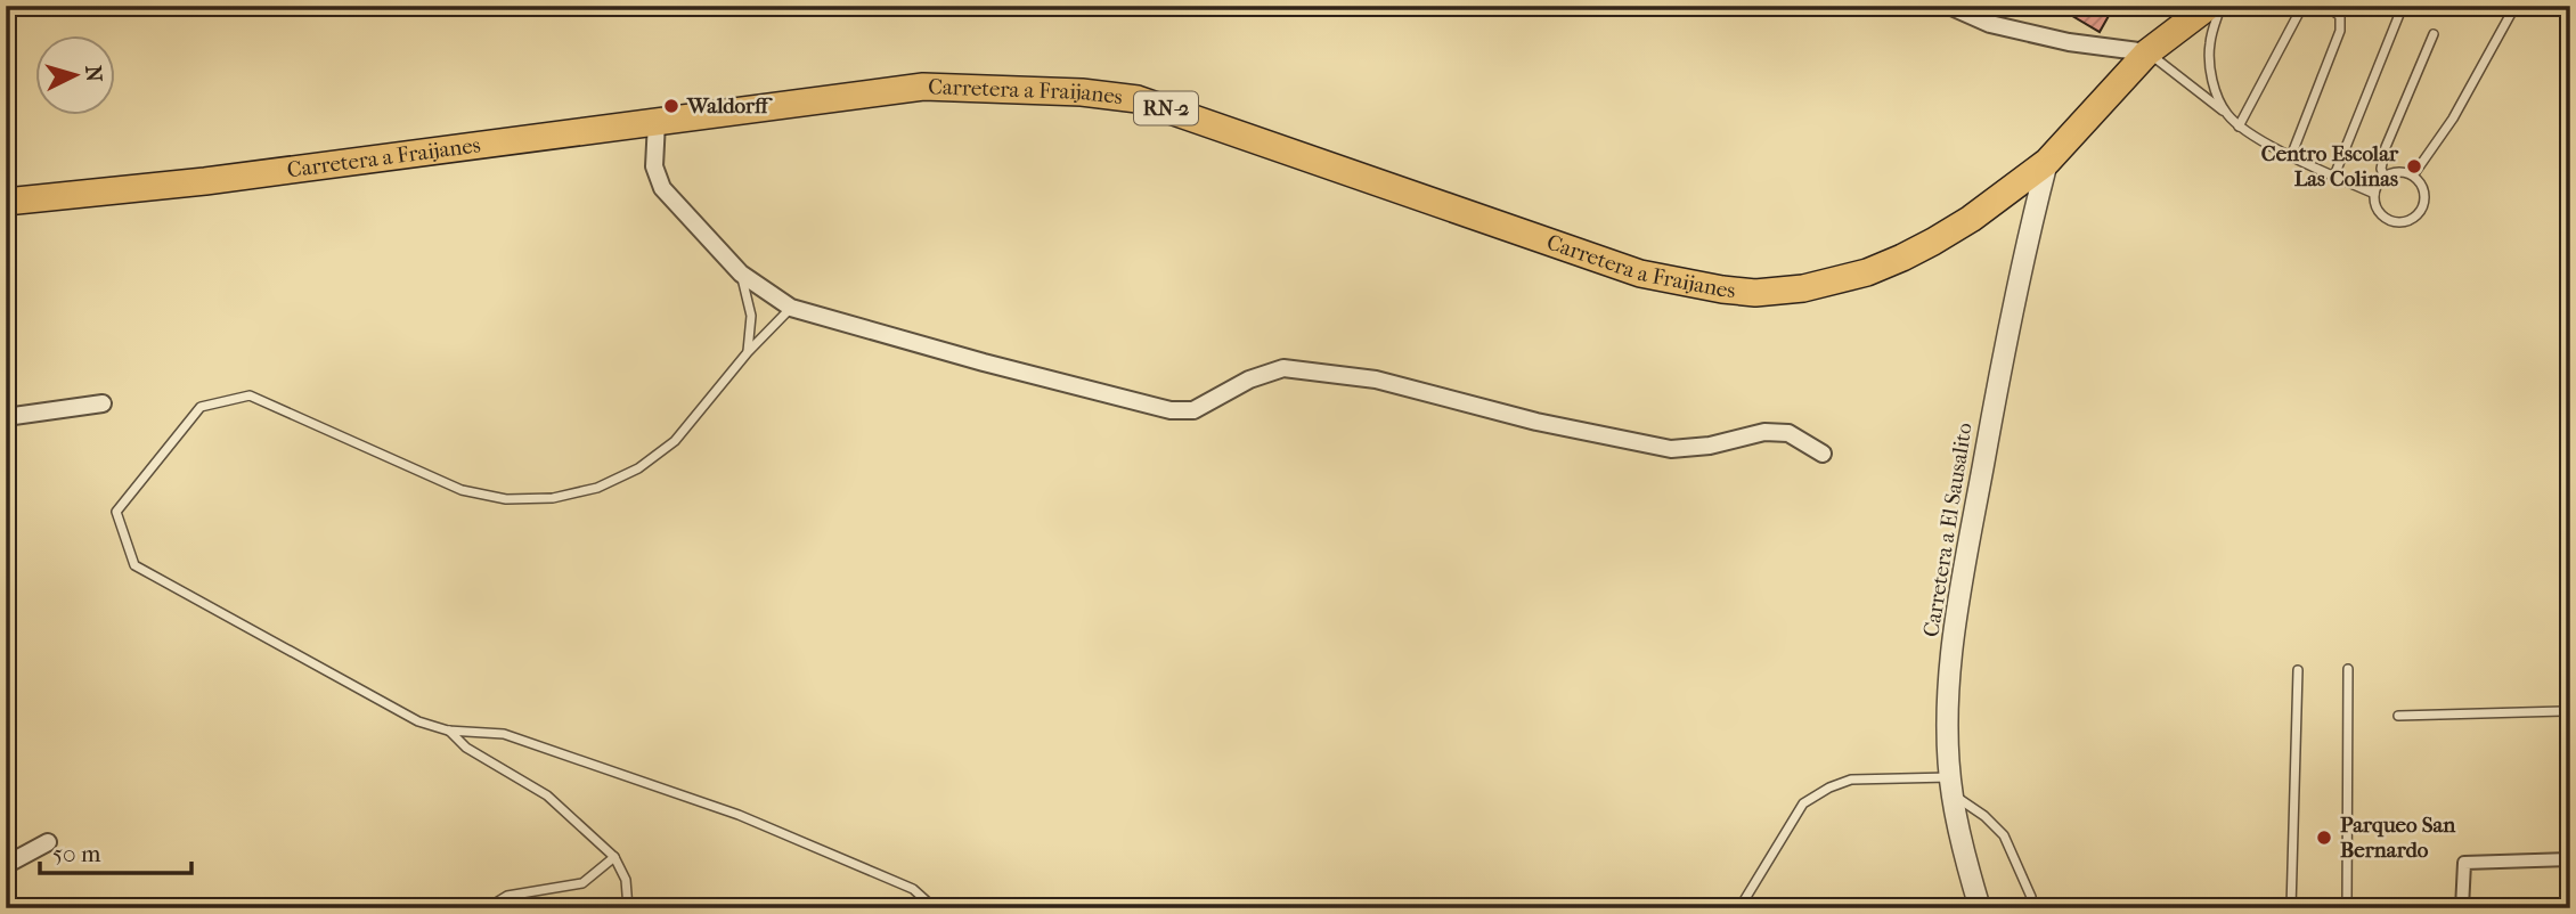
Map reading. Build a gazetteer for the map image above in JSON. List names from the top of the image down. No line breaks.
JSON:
{"streets":{"main road":["Carretera a Fraijanes","RN-2"],"street":["Carretera a El Sausalito"]},"crossings":[["Carretera a Fraijanes","Carretera a El Sausalito"]],"places":["Waldorff","Centro Escolar Las Colinas","Parqueo San Bernardo"],"scale_bar":"50 m","north":"right"}
